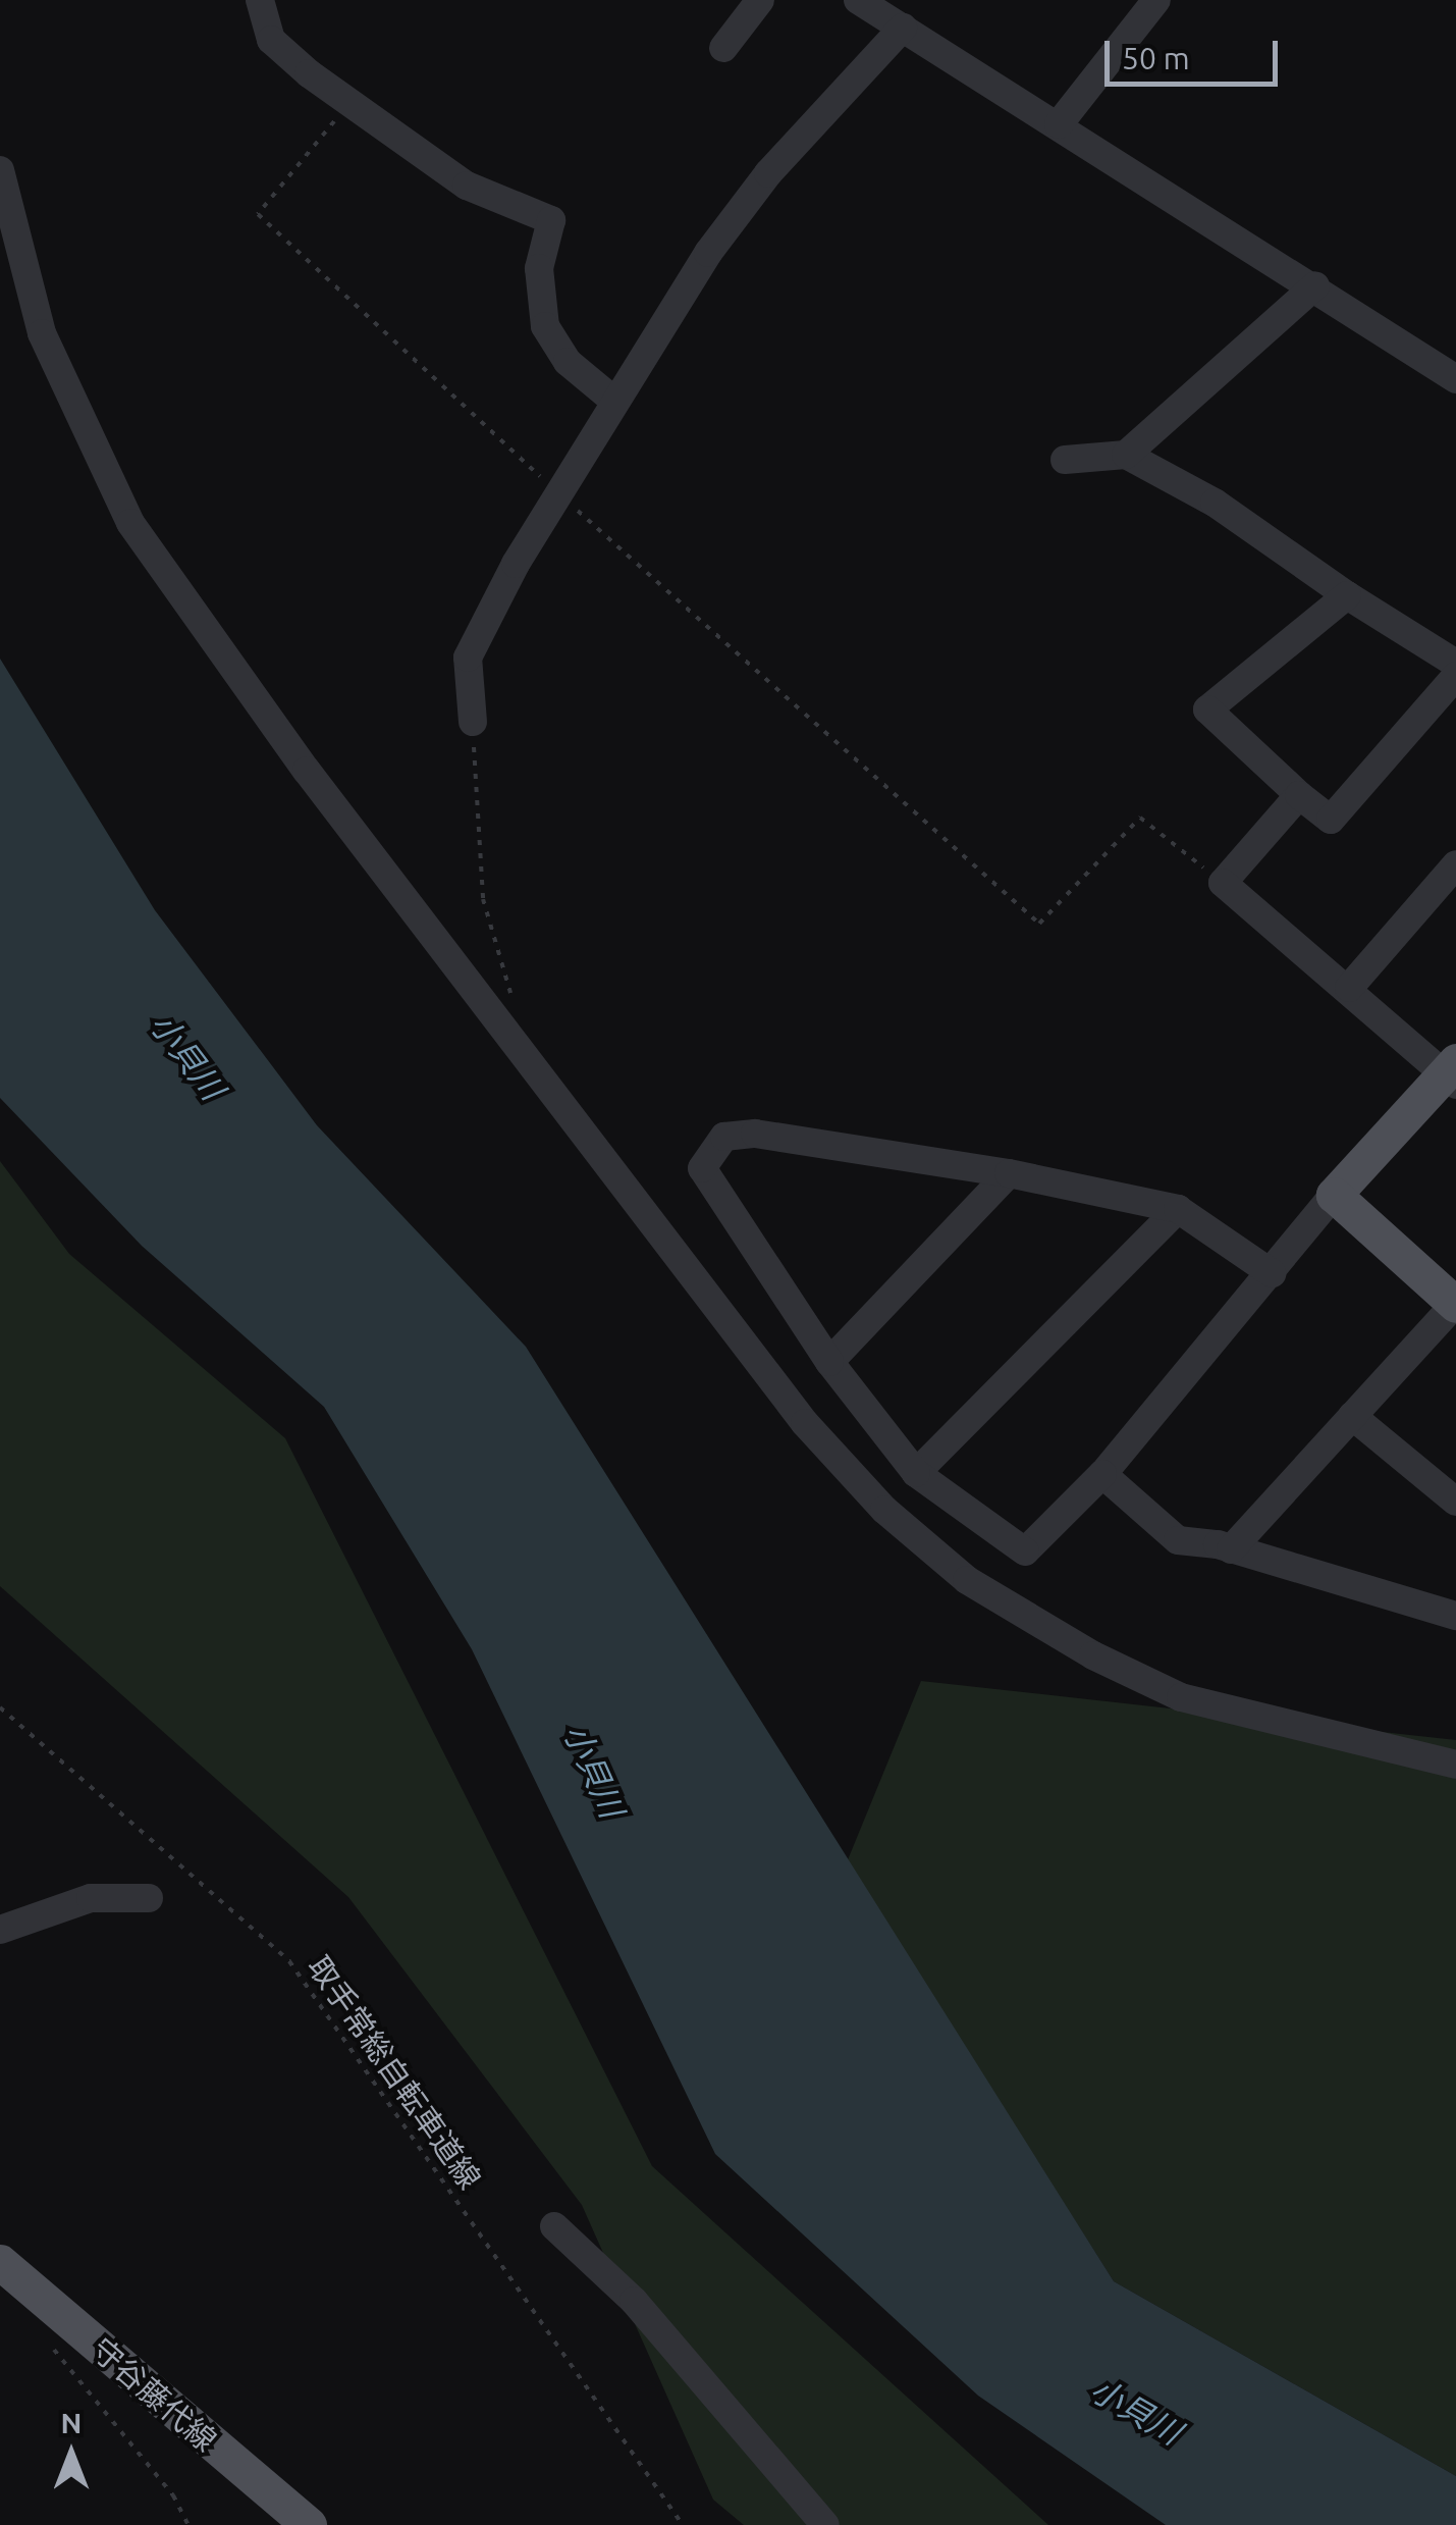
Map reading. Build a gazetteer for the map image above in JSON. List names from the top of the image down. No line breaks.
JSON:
{"streets":{"main road":["守谷藤代線"],"path":["取手常総自転車道線"]},"water":["小貝川"],"scale_bar":"50 m","north":"top"}
